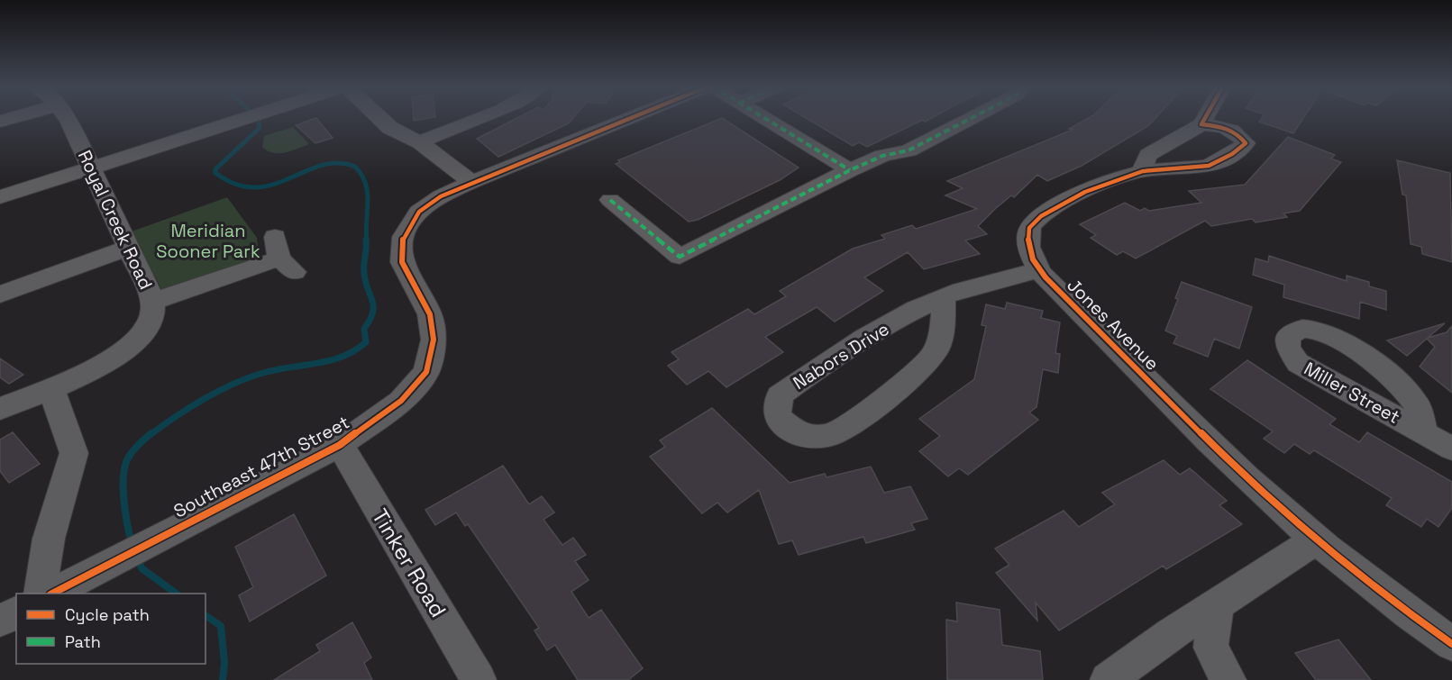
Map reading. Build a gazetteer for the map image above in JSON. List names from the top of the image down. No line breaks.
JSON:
{"streets":{"street":["Royal Creek Road","Jones Avenue","Nabors Drive","Miller Street","Southeast 47th Street","Tinker Road"]},"crossings":[["Jones Avenue","Nabors Drive"],["Southeast 47th Street","Tinker Road"]],"parks":["Meridian Sooner Park"],"legend":["Cycle path","Path"]}
